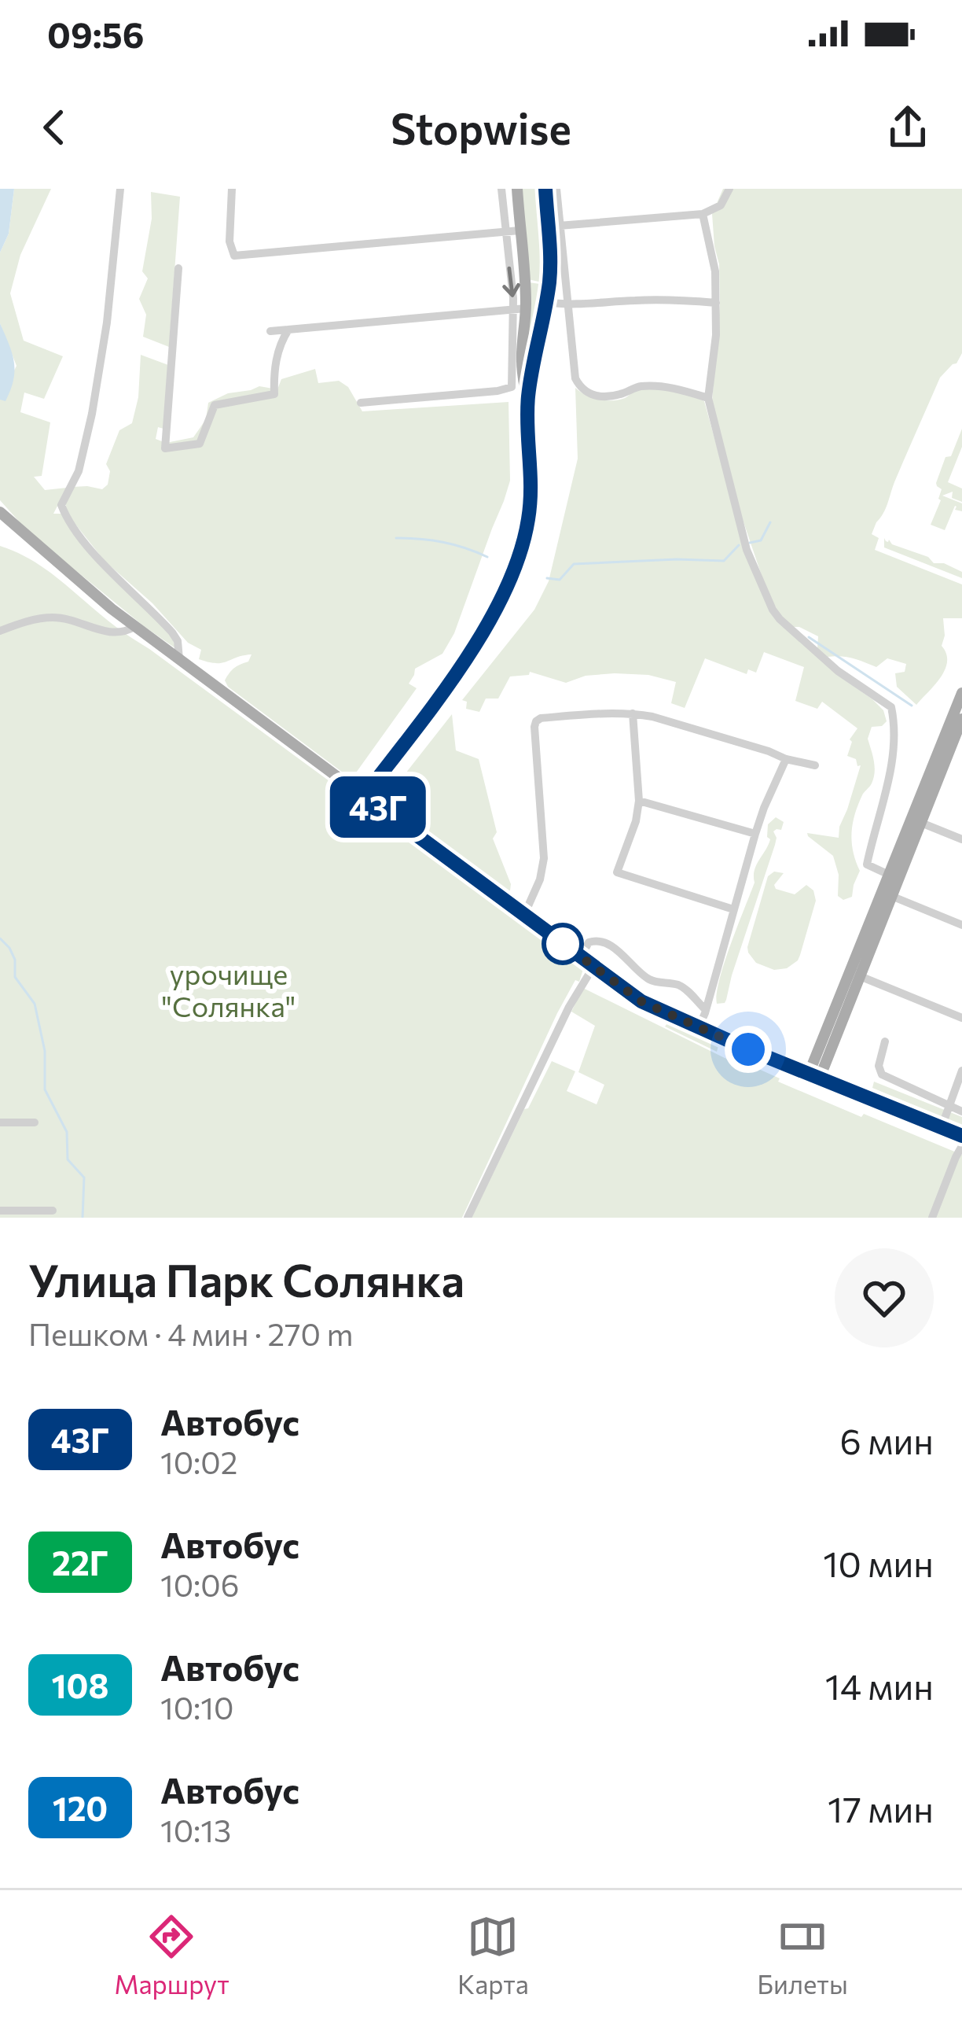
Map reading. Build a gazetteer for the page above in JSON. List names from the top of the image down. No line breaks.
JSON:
{"parks":["урочище \"Солянка\""],"lines":["bus line 43Г"],"page":{"status":"09:56","header":"Stopwise","on_map":"43Г","heading":["Улица Парк Солянка","Пешком · 4 мин · 270 m"],"list":[{"mark":"43Г","name":"Автобус","note":"10:02","value":"6 мин"},{"mark":"22Г","name":"Автобус","note":"10:06","value":"10 мин"},{"mark":"108","name":"Автобус","note":"10:10","value":"14 мин"},{"mark":"120","name":"Автобус","note":"10:13","value":"17 мин"}],"tabs":["Маршрут","Карта","Билеты"]}}
